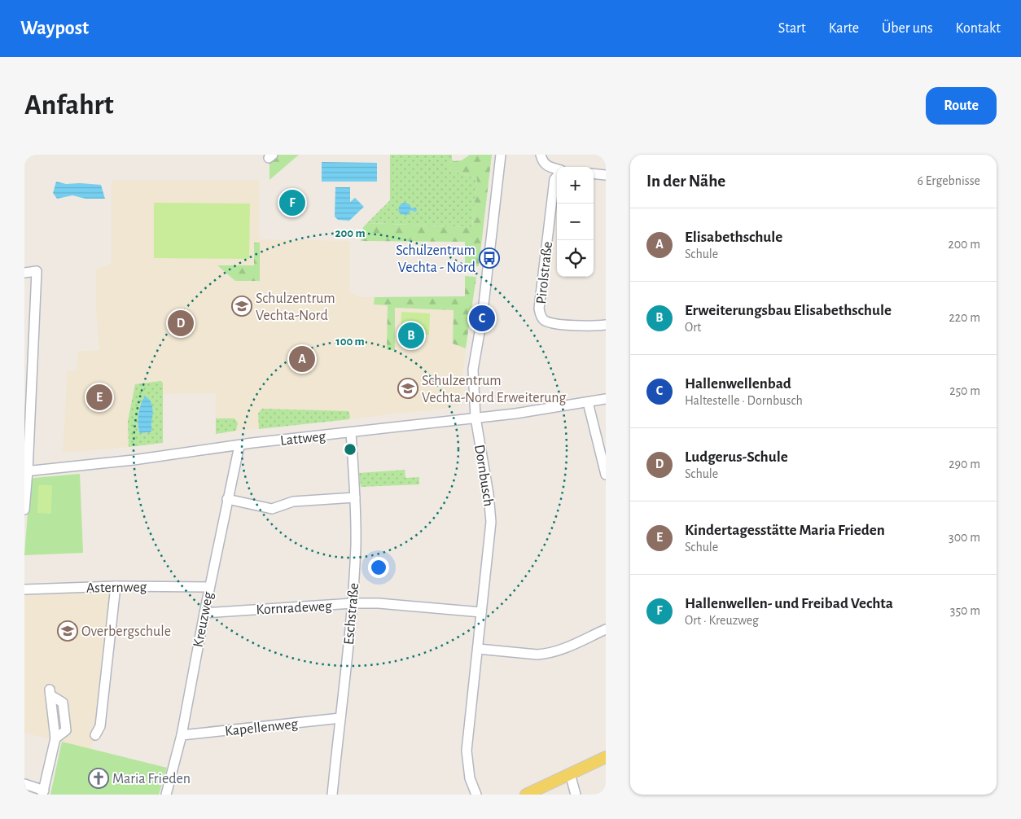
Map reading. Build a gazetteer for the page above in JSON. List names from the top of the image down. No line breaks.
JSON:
{"streets":{"street":["Pirolstraße","Lattweg","Dornbusch","Asternweg","Kornradeweg","Eschstraße","Kreuzweg","Kapellenweg"]},"crossings":[["Lattweg","Dornbusch"],["Lattweg","Eschstraße"],["Lattweg","Kreuzweg"],["Dornbusch","Kornradeweg"],["Asternweg","Kreuzweg"],["Kornradeweg","Eschstraße"],["Kornradeweg","Kreuzweg"],["Eschstraße","Kapellenweg"],["Kreuzweg","Kapellenweg"]],"places":{"bus stop":["Schulzentrum Vechta - Nord"],"school or university":["Schulzentrum Vechta-Nord","Schulzentrum Vechta-Nord Erweiterung","Overbergschule"],"church":["Maria Frieden"]},"page":{"header":"Waypost","nav":["Start","Karte","Über uns","Kontakt"],"buttons":"Route","title":"Anfahrt","heading":["In der Nähe","6 Ergebnisse"],"map_buttons":["+","−"],"pins":["F","C","D","B","A","E"],"list":[{"mark":"A","name":"Elisabethschule","note":"Schule","value":"200 m"},{"mark":"B","name":"Erweiterungsbau Elisabethschule","note":"Ort","value":"220 m"},{"mark":"C","name":"Hallenwellenbad","note":"Haltestelle · Dornbusch","value":"250 m"},{"mark":"D","name":"Ludgerus-Schule","note":"Schule","value":"290 m"},{"mark":"E","name":"Kindertagesstätte Maria Frieden","note":"Schule","value":"300 m"},{"mark":"F","name":"Hallenwellen- und Freibad Vechta","note":"Ort · Kreuzweg","value":"350 m"}]},"rings":["200 m","100 m"]}
